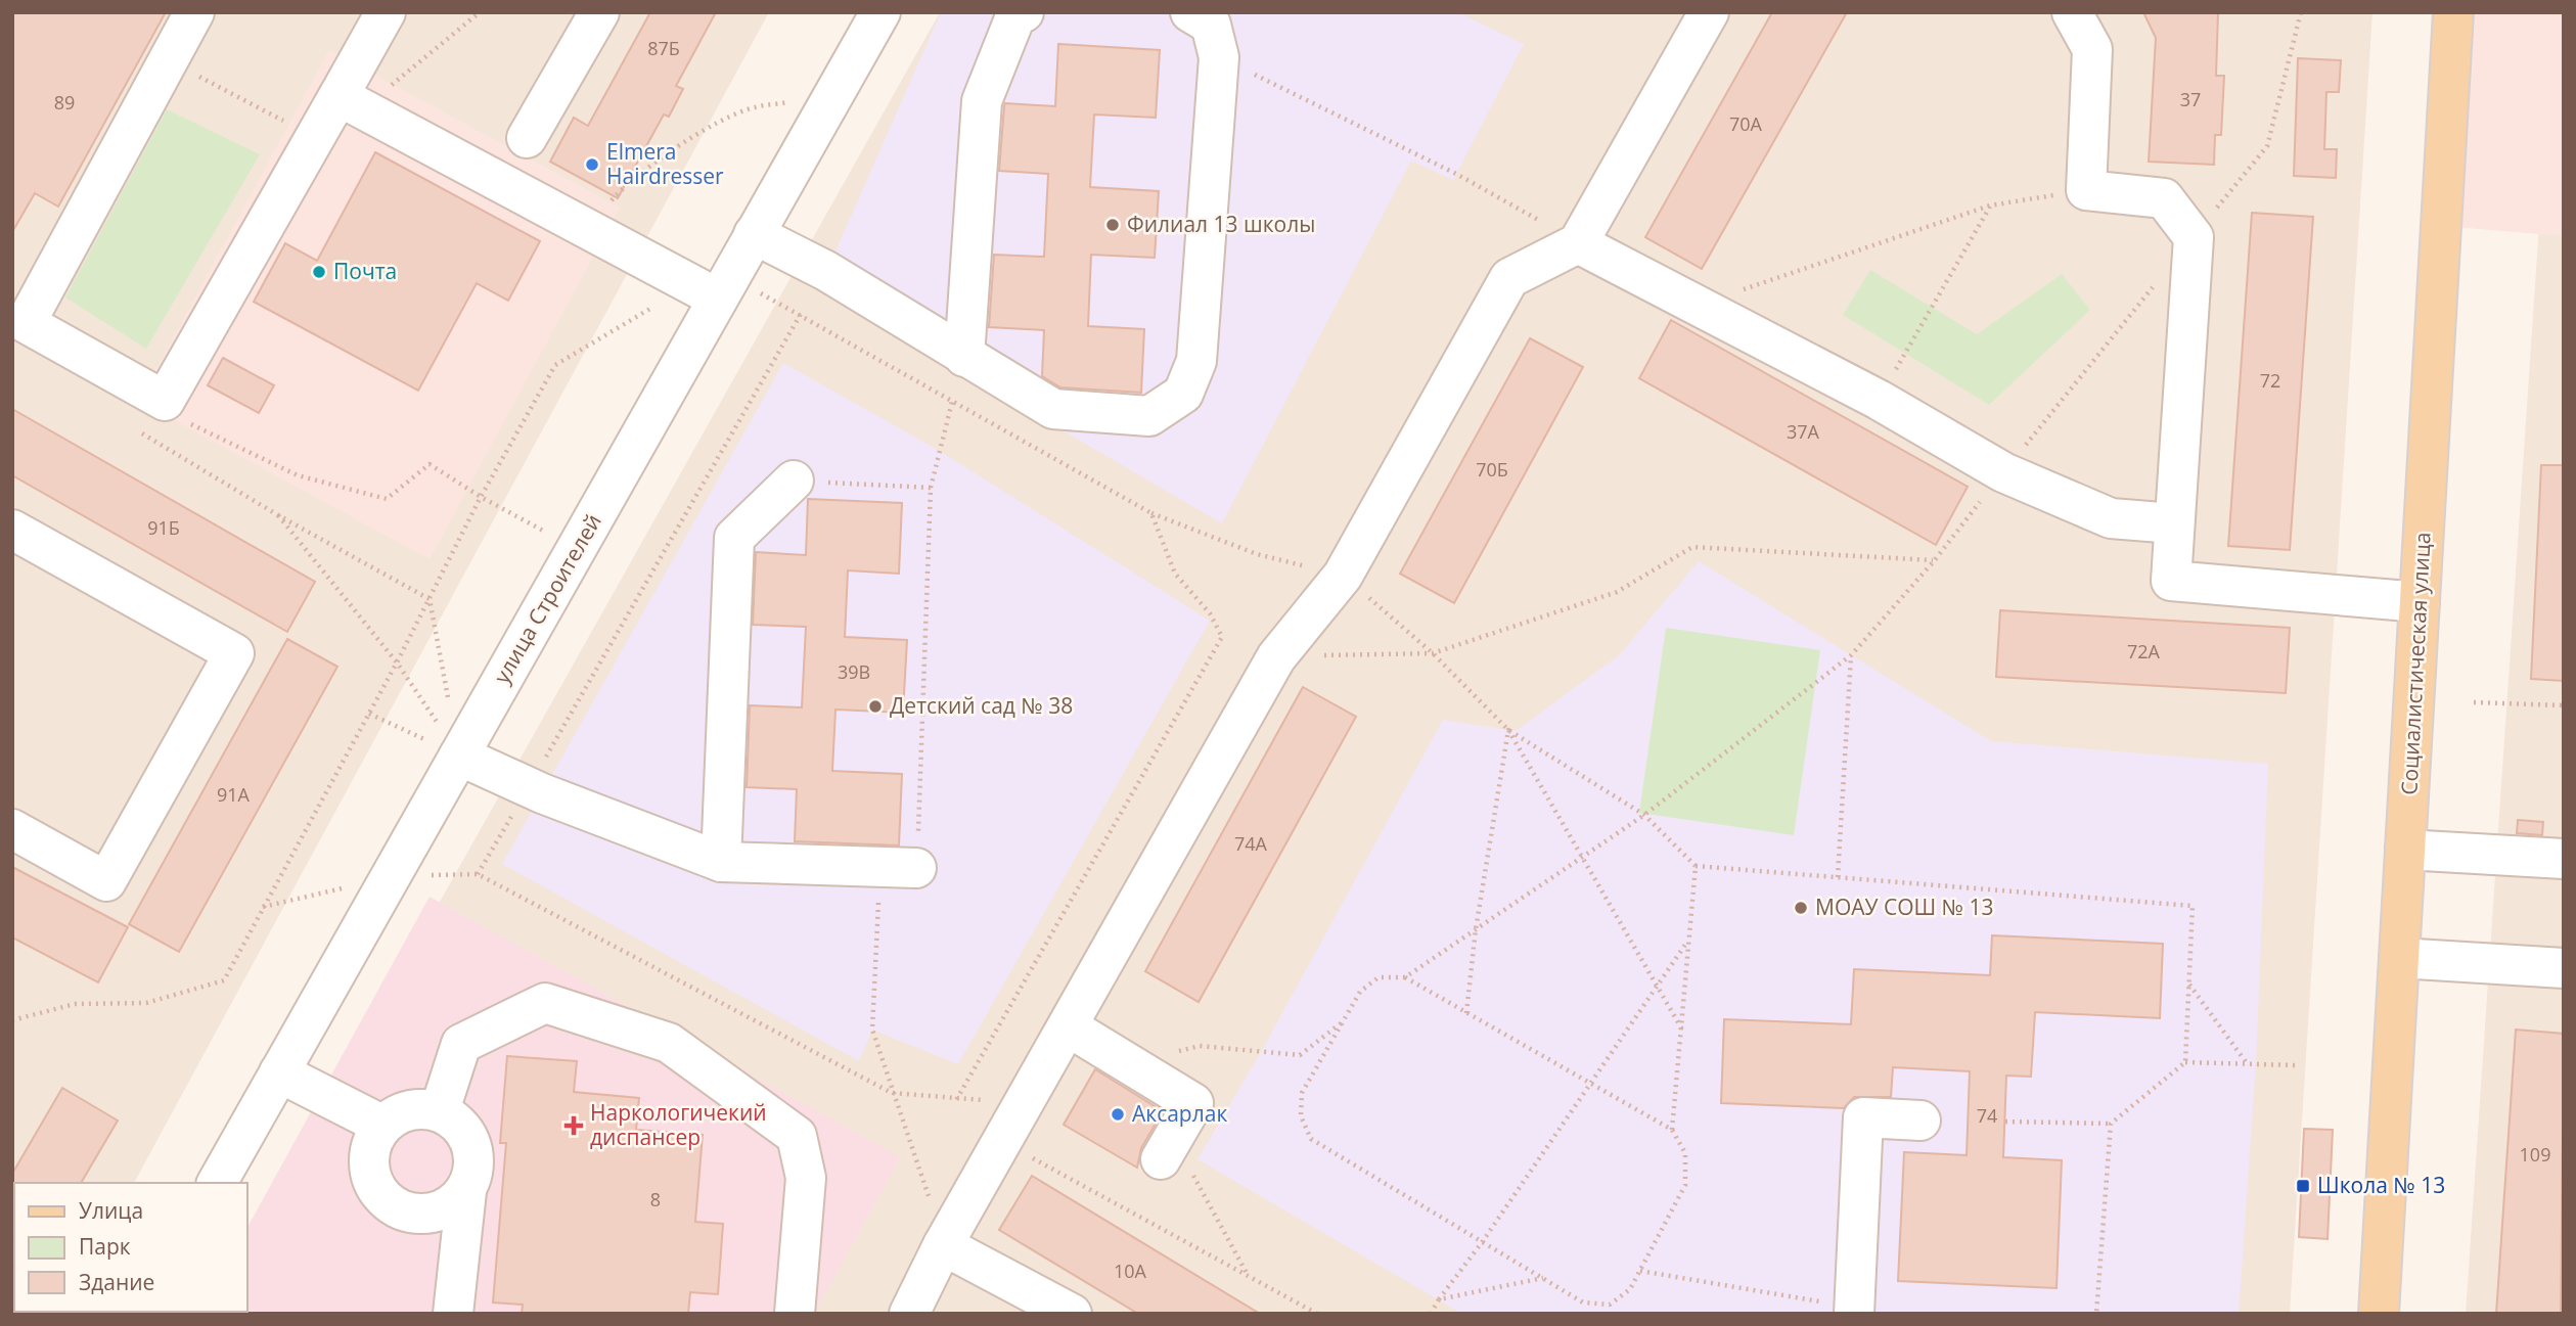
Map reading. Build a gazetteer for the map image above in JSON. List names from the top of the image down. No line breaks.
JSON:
{"streets":{"main road":["Социалистическая улица"],"street":["улица Строителей"]},"places":{"other":["Elmera Hairdresser","Филиал 13 школы","Почта","Детский сад № 38","МОАУ СОШ № 13","Аксарлак"],"health":["Наркологичекий диспансер"],"transit":["Школа № 13"]},"house_numbers":["87Б","37","89","70А","72","37А","70Б","91Б","72А","39В","91А","74А","74","109","8","10А"],"legend":["Улица","Парк","Здание"]}
